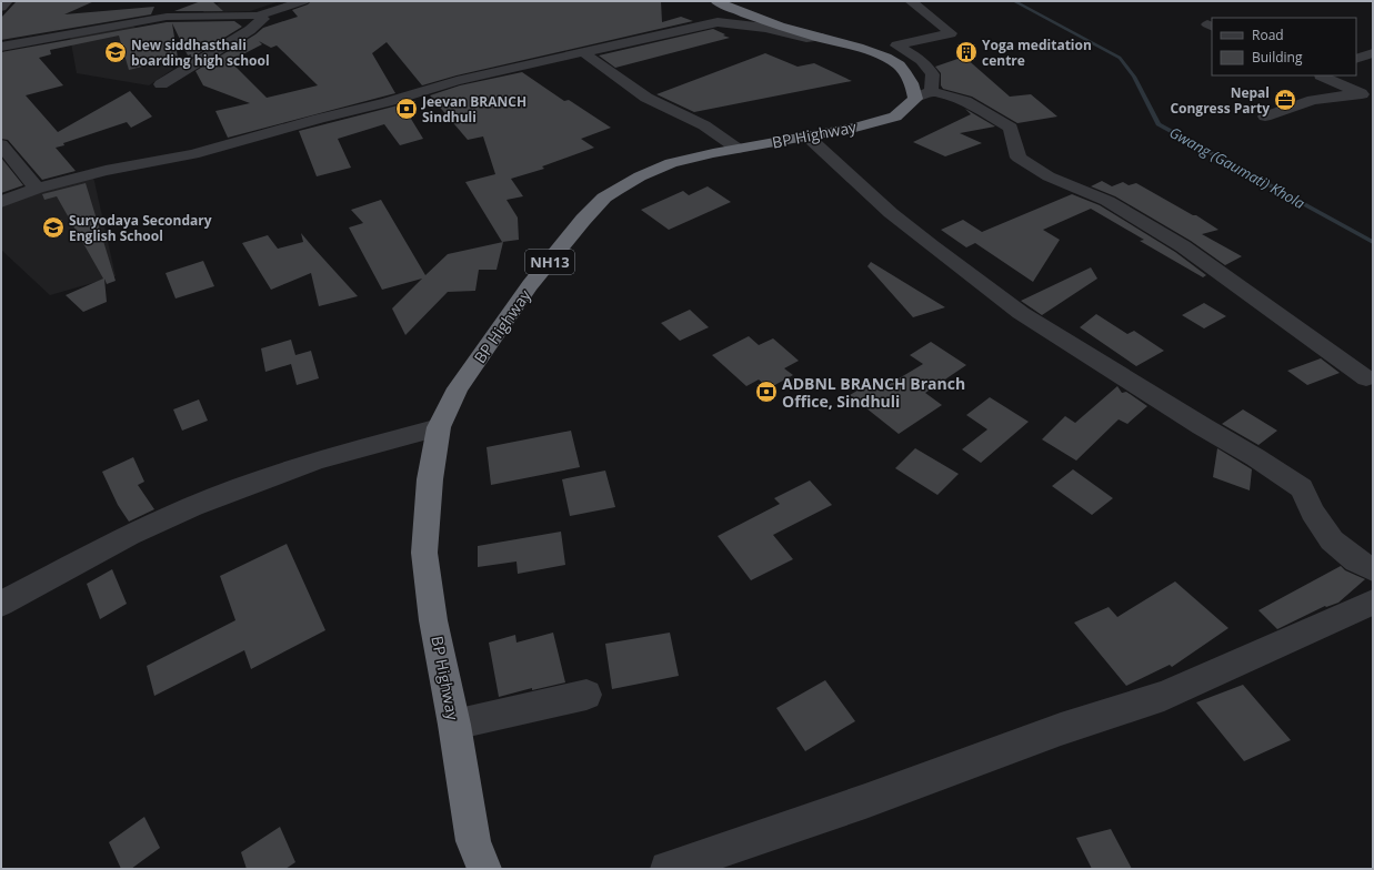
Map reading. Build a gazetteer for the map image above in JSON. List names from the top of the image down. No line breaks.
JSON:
{"streets":{"highway":["BP Highway","NH13"]},"water":["Gwang (Gaumati) Khola"],"places":{"school or university":["New siddhasthali boarding high school","Suryodaya Secondary English School"],"building":["Yoga meditation centre"],"office":["Nepal Congress Party"],"bank":["Jeevan BRANCH Sindhuli","ADBNL BRANCH Branch Office, Sindhuli"]},"legend":["Road","Building"]}
